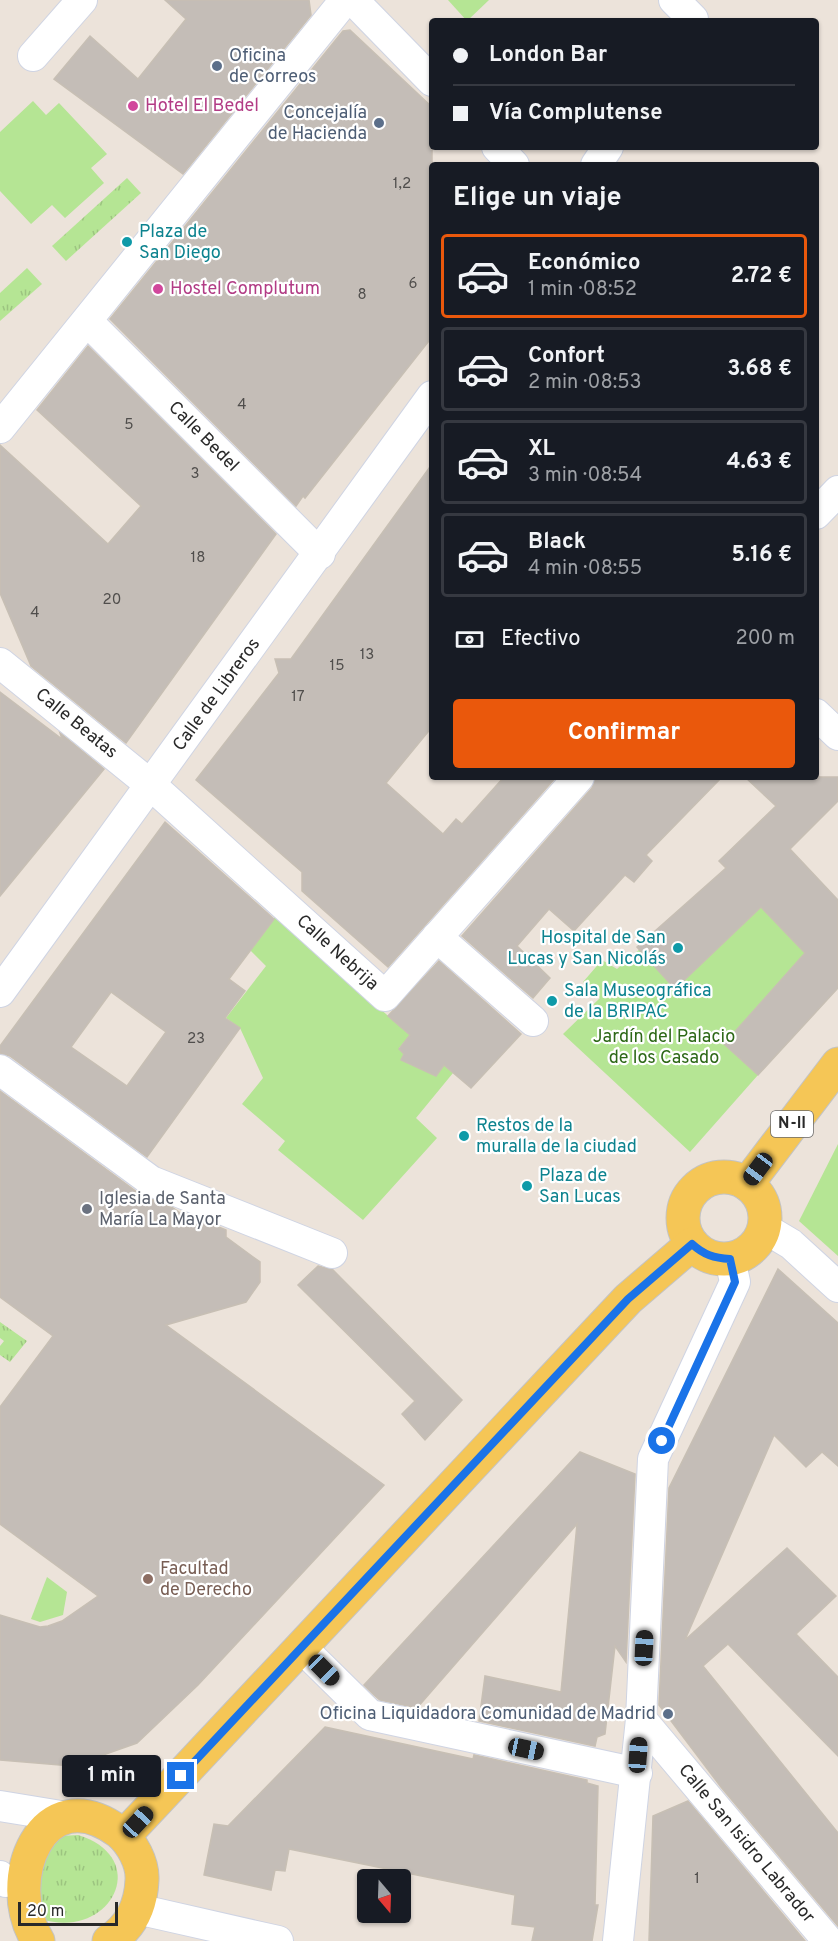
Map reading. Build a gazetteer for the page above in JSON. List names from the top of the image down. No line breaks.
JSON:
{"streets":{"main road":["N-II"],"street":["Calle Bedel","Calle de Libreros","Calle Beatas","Calle Nebrija","Calle San Isidro Labrador"]},"crossings":[["Calle Bedel","Calle de Libreros"],["Calle de Libreros","Calle Beatas"],["Calle de Libreros","Calle Nebrija"],["Calle Beatas","Calle Nebrija"]],"parks":["Jardín del Palacio de los Casado"],"places":["Oficina de Correos","Hotel El Bedel","Concejalía de Hacienda","Plaza de San Diego","Hostel Complutum","Hospital de San Lucas y San Nicolás","Sala Museográfica de la BRIPAC","Restos de la muralla de la ciudad","Plaza de San Lucas","Iglesia de Santa María La Mayor","Facultad de Derecho","Oficina Liquidadora Comunidad de Madrid"],"house_numbers":["1,2","6","8","4","5","3","18","20","4","13","15","17","23","1"],"scale_bar":"20 m","north":"bottom","page":{"banner":["London Bar","Vía Complutense"],"heading":"Elige un viaje","list":[{"name":"Económico","note":"1 min · 08:52","value":"2.72 €"},{"name":"Confort","note":"2 min · 08:53","value":"3.68 €"},{"name":"XL","note":"3 min · 08:54","value":"4.63 €"},{"name":"Black","note":"4 min · 08:55","value":"5.16 €"}],"pay":["Efectivo","200 m"],"buttons":"Confirmar","bubble":"1 min","scale":"20 m"}}
